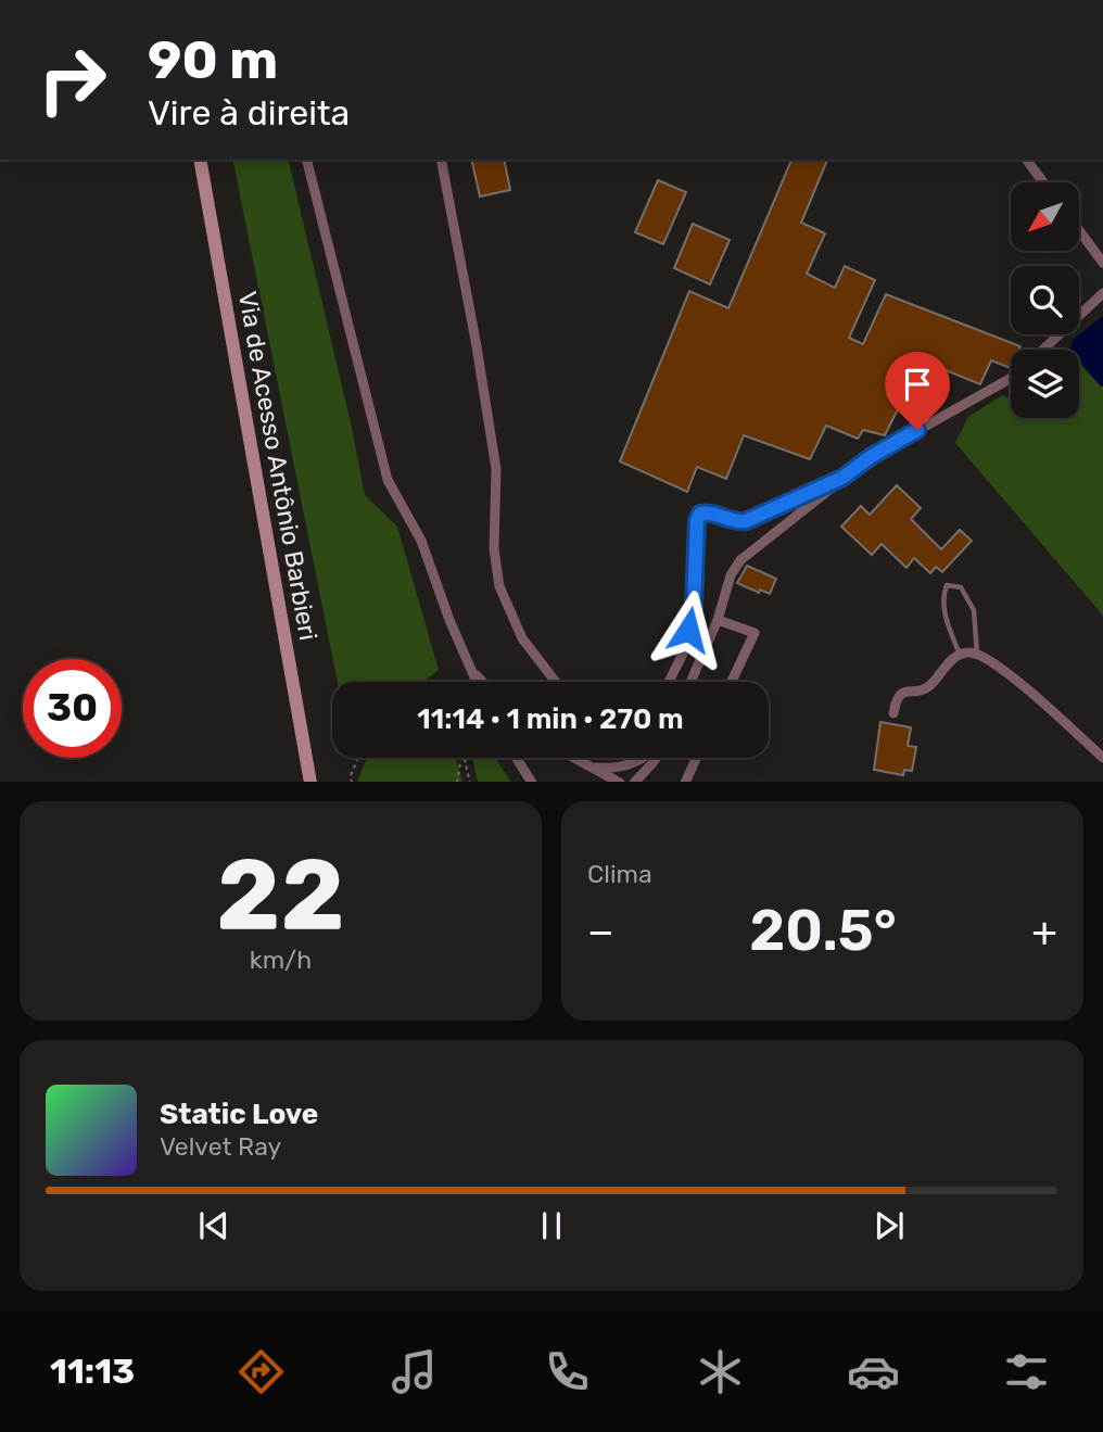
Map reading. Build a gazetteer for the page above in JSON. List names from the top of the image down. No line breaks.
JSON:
{"streets":{"main road":["Via de Acesso Antônio Barbieri"]},"north":"bottom left","page":{"turn":["90 m","Vire à direita"],"limit":"30","trip":"11:14 · 1 min · 270 m","tile":[["22","km/h"],"Clima"],"heat":["−","20.5°","+"],"song":["Static Love","Velvet Ray"],"tabs":"11:13"}}
